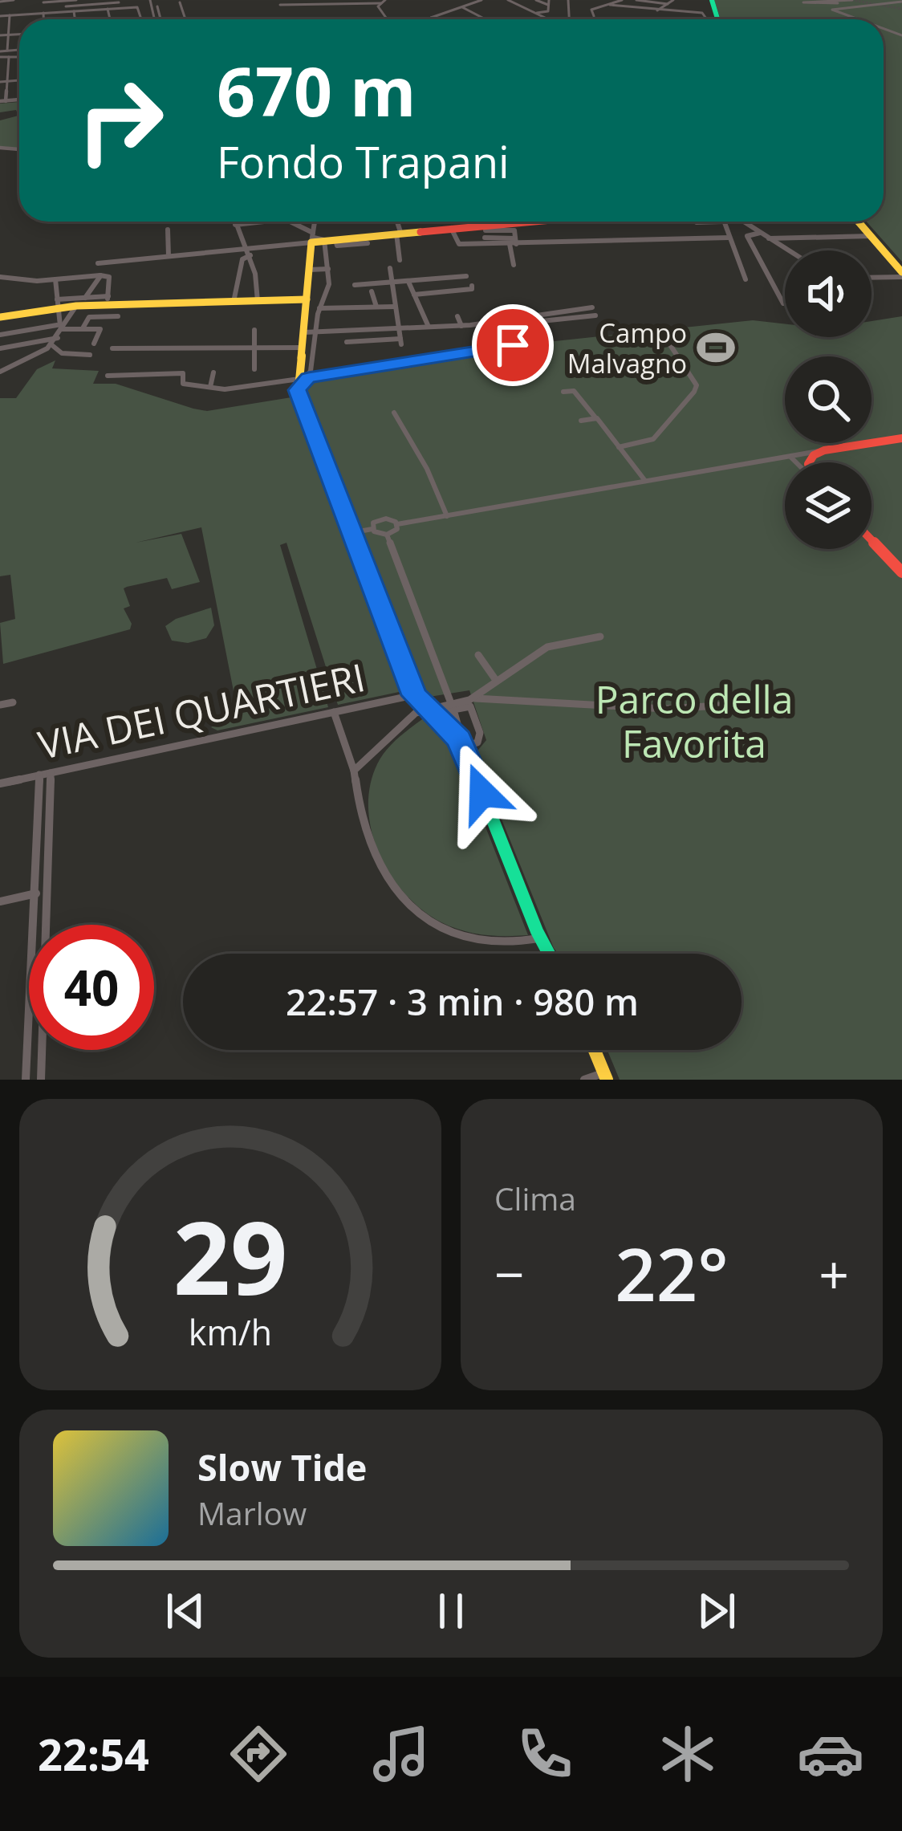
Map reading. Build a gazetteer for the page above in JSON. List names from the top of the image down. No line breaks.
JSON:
{"streets":{"street":["VIA DEI QUARTIERI"]},"parks":["Parco della Favorita"],"places":{"sports":["Campo Malvagno"]},"page":{"turn":["670 m","Fondo Trapani"],"limit":"40","trip":"22:57 · 3 min · 980 m","tile":"Clima","heat":["−","22°","+"],"song":["Slow Tide","Marlow"],"tabs":"22:54","gauge":["29","km/h"]}}
